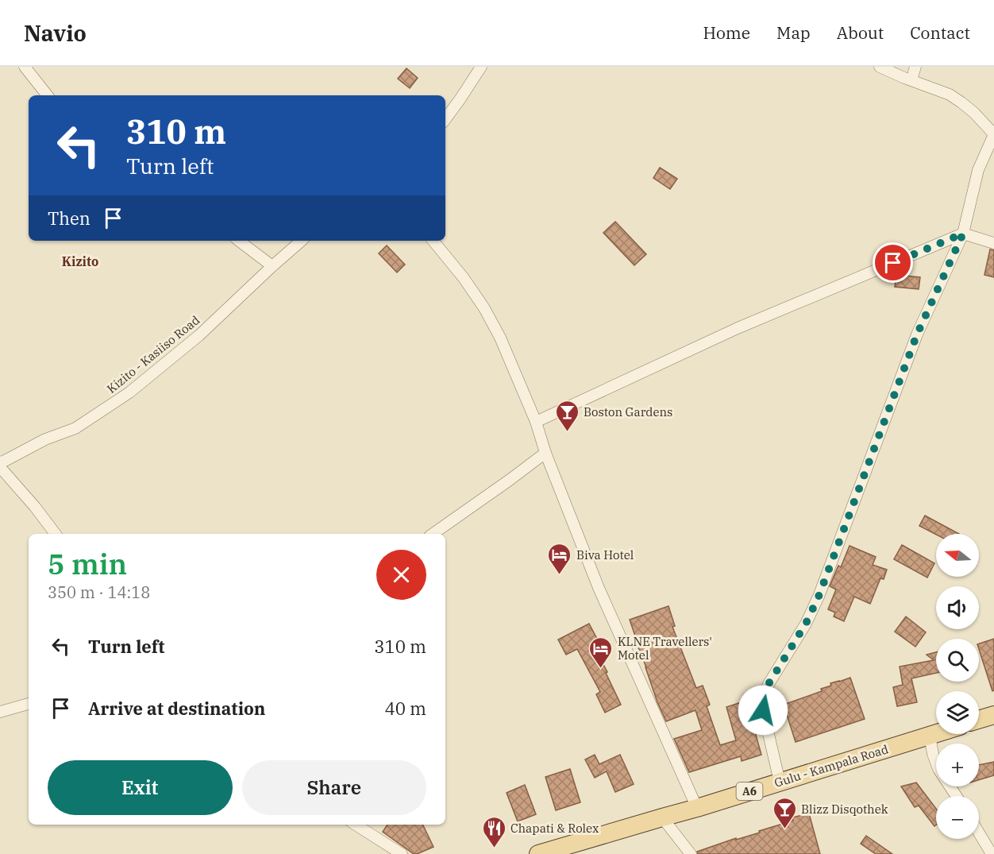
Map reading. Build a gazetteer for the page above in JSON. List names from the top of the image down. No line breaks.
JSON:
{"streets":{"main road":["Gulu - Kampala Road","A6"],"street":["Kizito - Kasiiso Road"]},"districts":["Kizito"],"places":{"bar":["Boston Gardens","Blizz Disqothek"],"hotel":["Biva Hotel","KLNE Travellers' Motel"],"restaurant":["Chapati & Rolex"]},"north":"left","page":{"header":"Navio","nav":["Home","Map","About","Contact"],"turn":["310 m","Turn left"],"then":"Then","map_buttons":["+","−"],"heading":["5 min","350 m · 14:18"],"list":[{"name":"Turn left","value":"310 m"},{"name":"Arrive at destination","value":"40 m"}],"buttons":["Exit","Share"]}}
